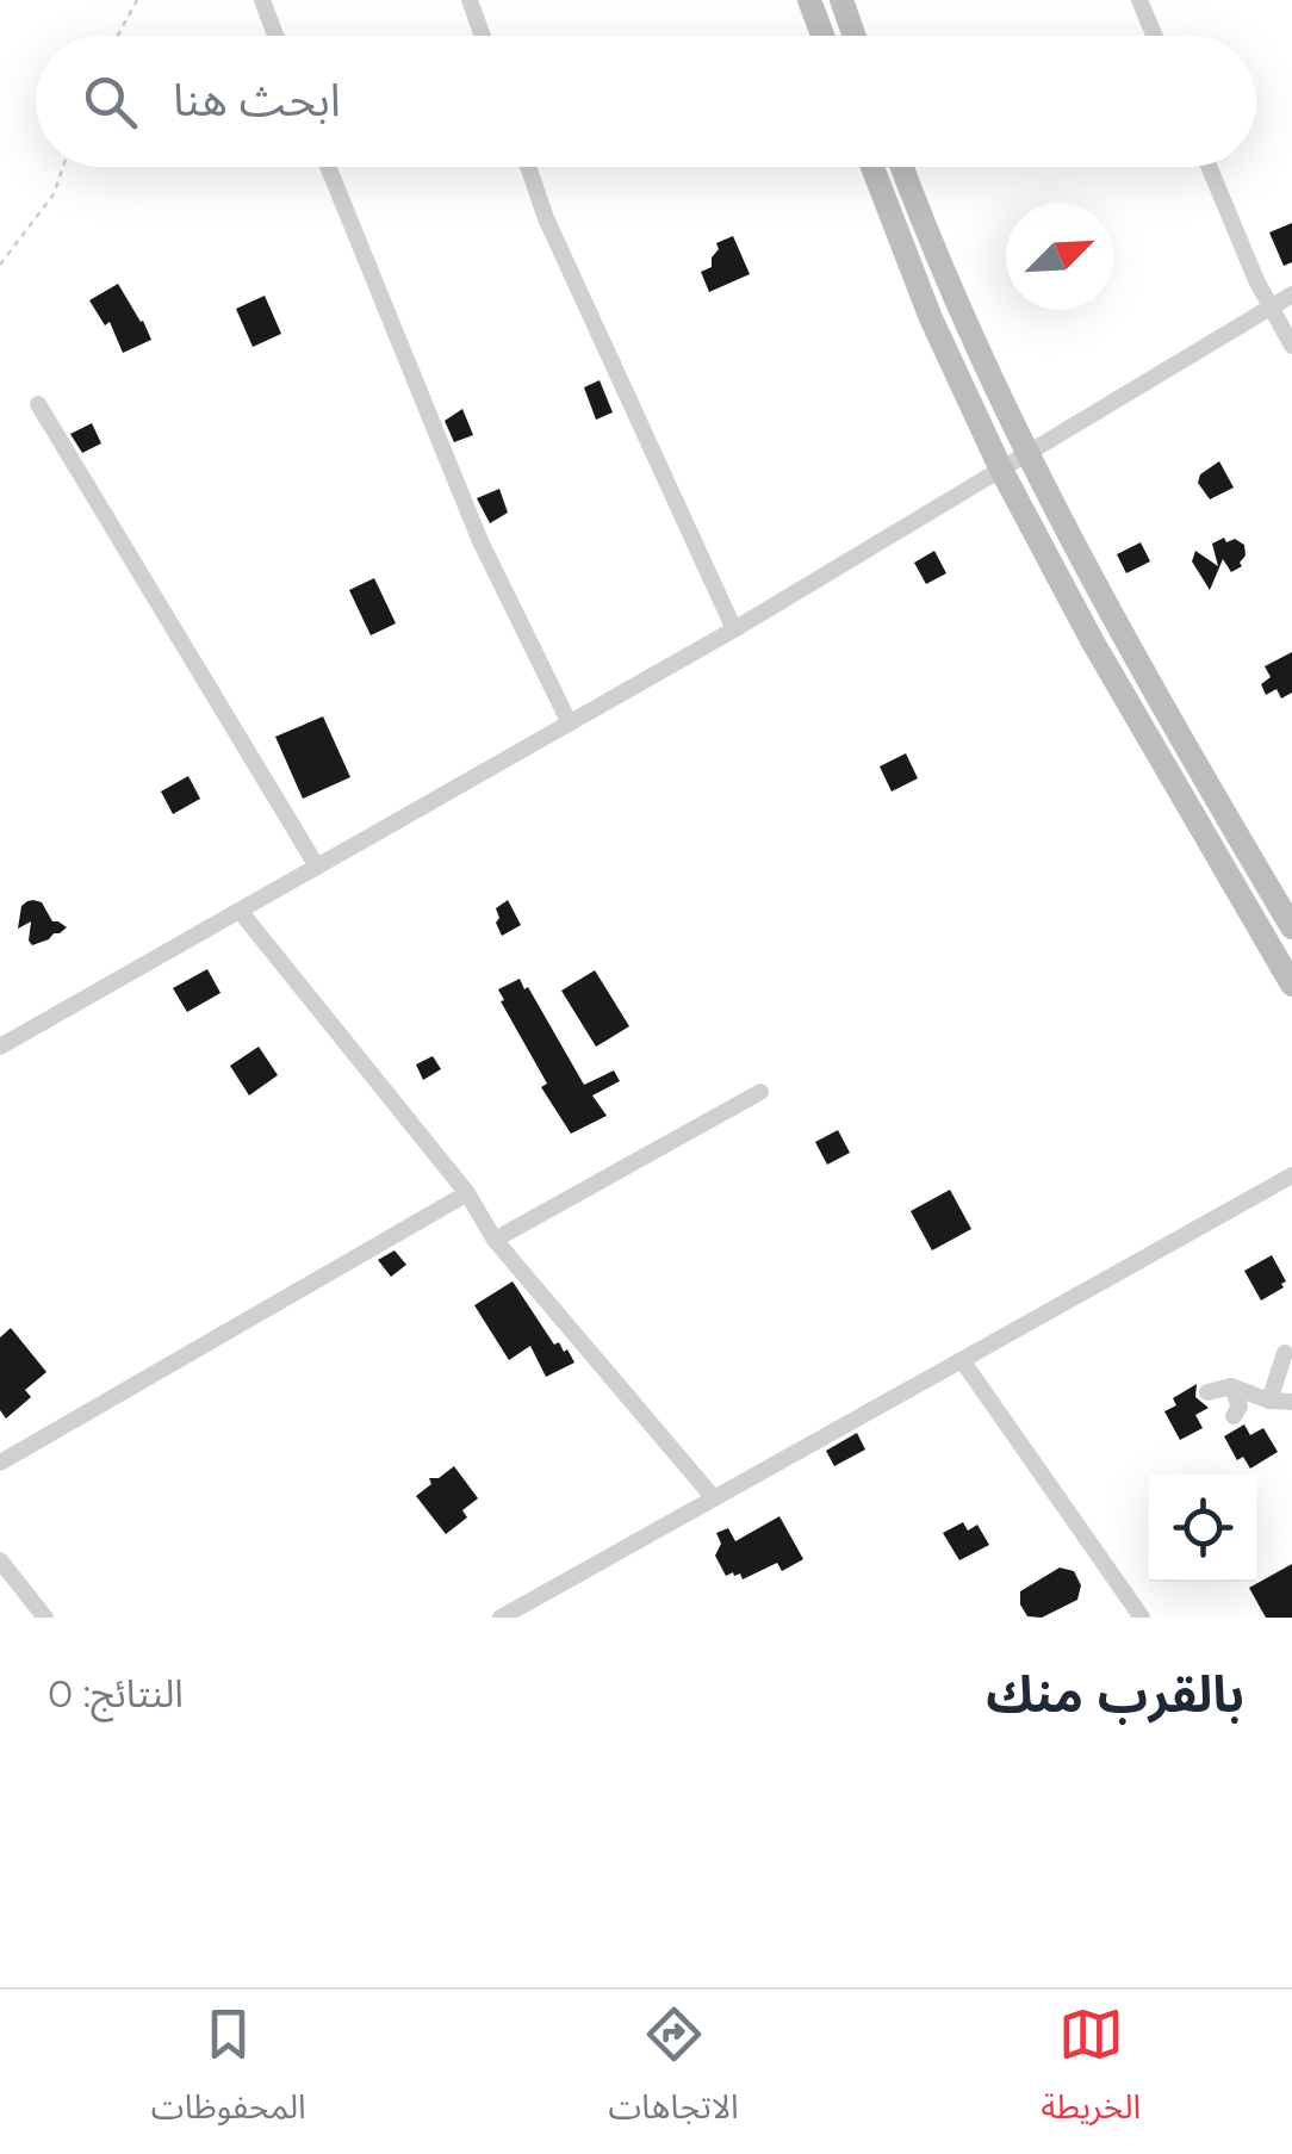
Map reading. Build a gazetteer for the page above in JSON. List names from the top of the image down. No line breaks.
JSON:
{"north":"top right","page":{"search":"ابحث هنا","heading":["بالقرب منك","النتائج: 0"],"nav":["الخريطة","الاتجاهات","المحفوظات"]}}
